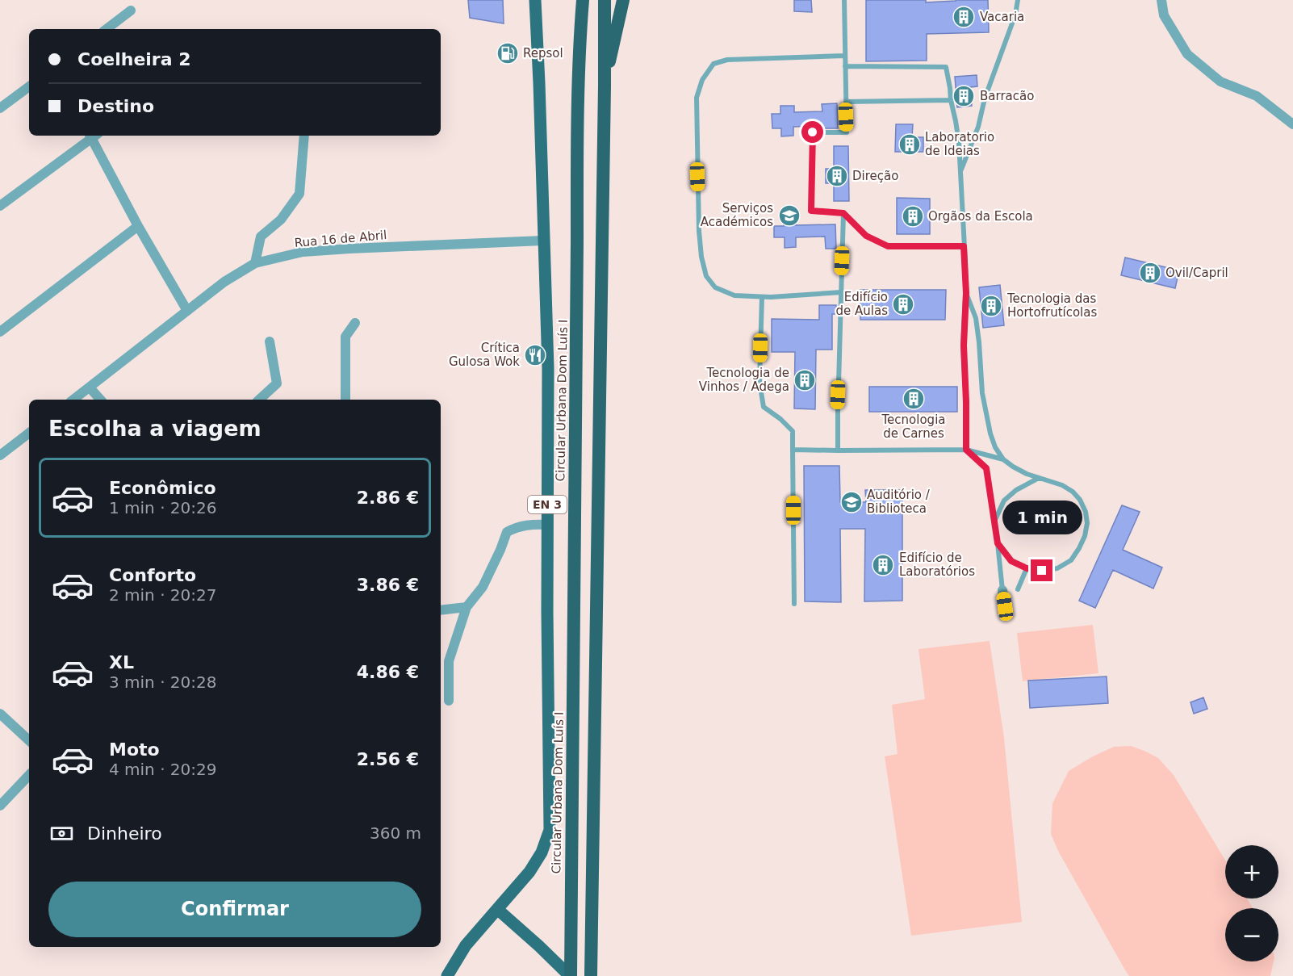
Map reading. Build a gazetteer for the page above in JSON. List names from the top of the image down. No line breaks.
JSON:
{"streets":{"highway":["Circular Urbana Dom Luís I"],"main road":["EN 3"],"street":["Rua 16 de Abril"]},"crossings":[["Rua 16 de Abril","EN 3"]],"places":{"building":["Vacaria","Barracão","Laboratorio de Ideias","Direção","Orgãos da Escola","Ovil/Capril","Edifício de Aulas","Tecnologia das Hortofrutícolas","Tecnologia de Vinhos / Adega","Tecnologia de Carnes","Edifício de Laboratórios"],"fuel station":["Repsol"],"school or university":["Serviços Académicos","Auditório / Biblioteca"],"restaurant":["Crítica Gulosa Wok"]},"page":{"banner":["Coelheira 2","Destino"],"heading":"Escolha a viagem","list":[{"name":"Econômico","note":"1 min · 20:26","value":"2.86 €"},{"name":"Conforto","note":"2 min · 20:27","value":"3.86 €"},{"name":"XL","note":"3 min · 20:28","value":"4.86 €"},{"name":"Moto","note":"4 min · 20:29","value":"2.56 €"}],"bubble":"1 min","pay":["Dinheiro","360 m"],"map_buttons":["+","−"],"buttons":"Confirmar"}}
